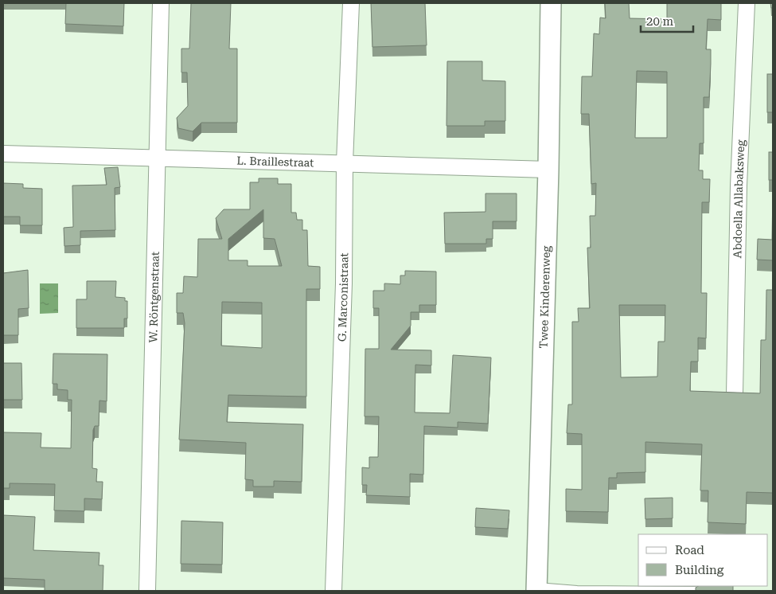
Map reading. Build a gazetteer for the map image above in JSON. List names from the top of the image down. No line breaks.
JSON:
{"streets":{"street":["L. Braillestraat","Abdoella Allabaksweg","W. Röntgenstraat","G. Marconistraat","Twee Kinderenweg"]},"crossings":[["L. Braillestraat","W. Röntgenstraat"],["L. Braillestraat","G. Marconistraat"],["L. Braillestraat","Twee Kinderenweg"]],"legend":["Road","Building"],"scale_bar":"20 m"}
